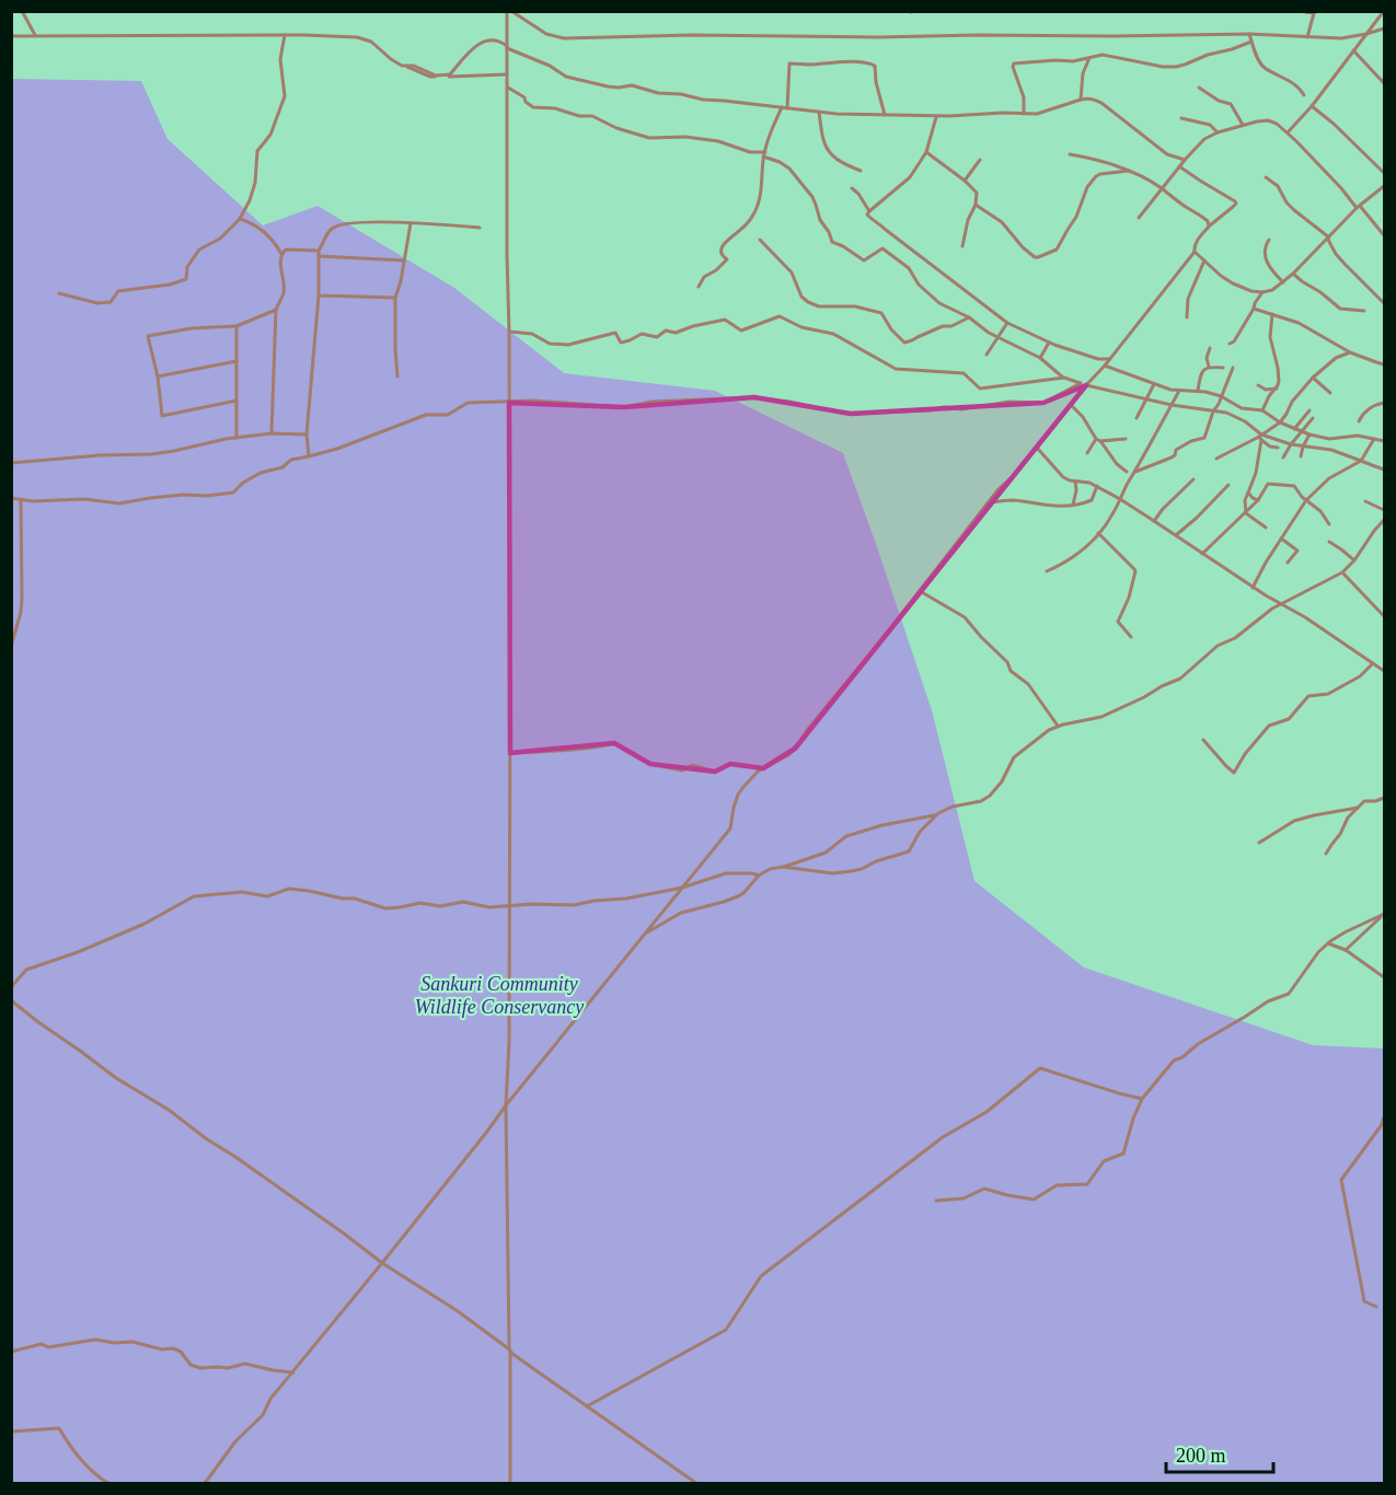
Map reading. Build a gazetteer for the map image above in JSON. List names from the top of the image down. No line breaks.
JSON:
{"parks":["Sankuri Community Wildlife Conservancy"],"scale_bar":"200 m"}
